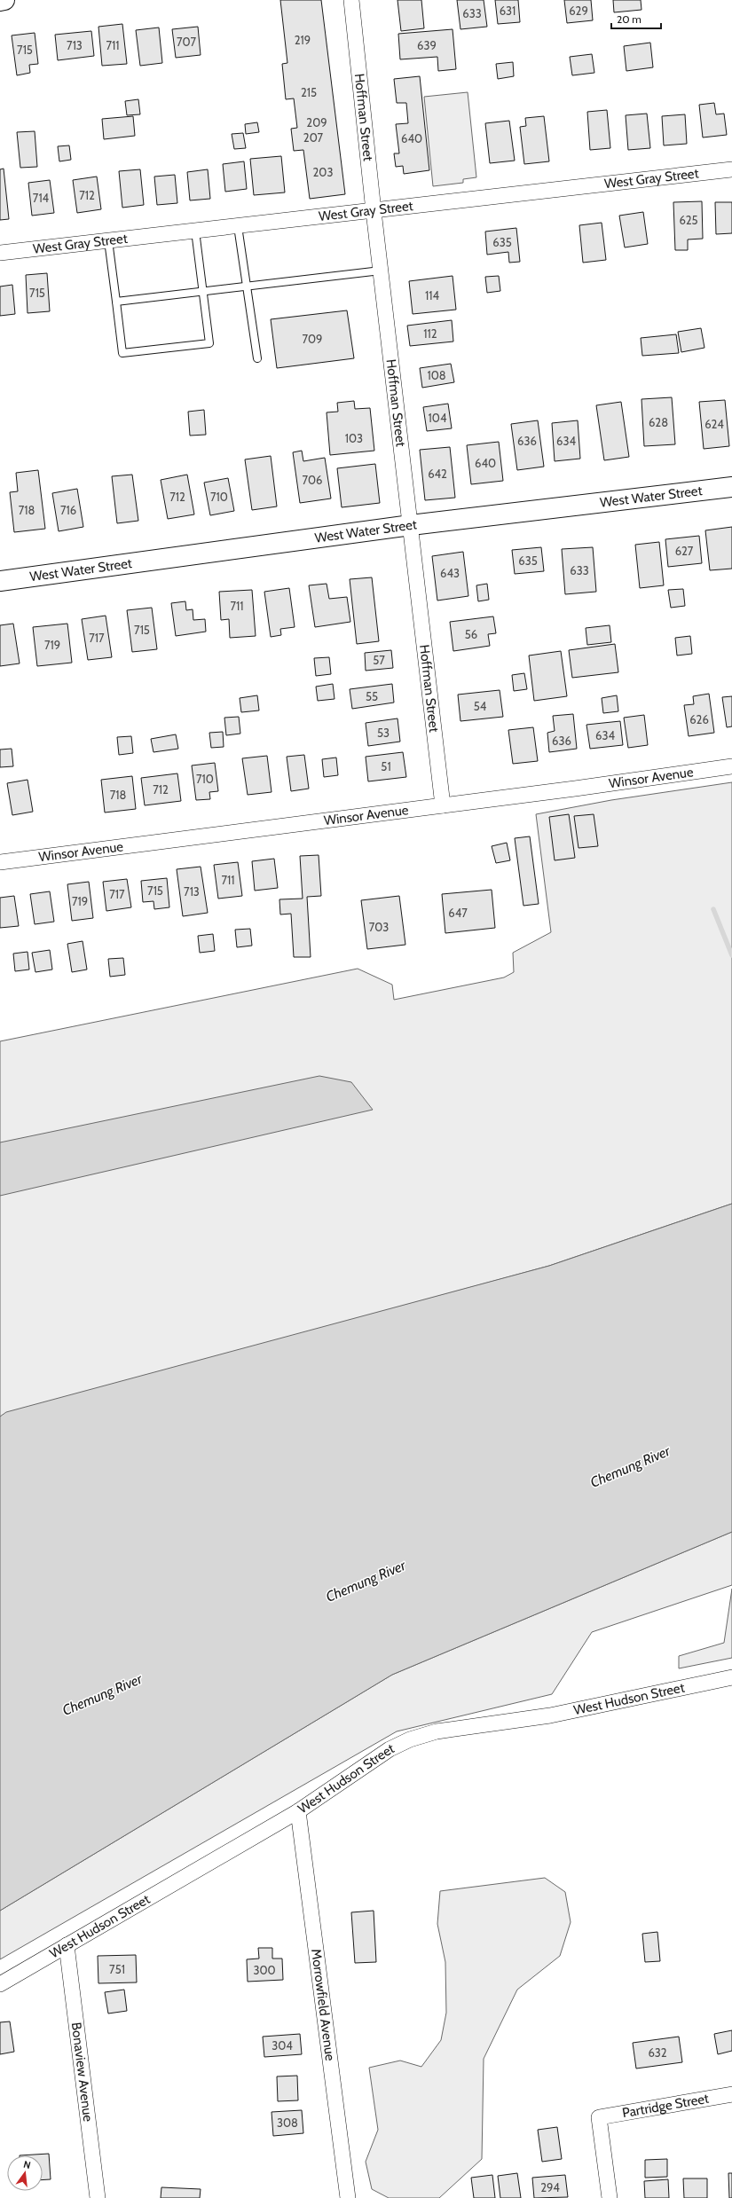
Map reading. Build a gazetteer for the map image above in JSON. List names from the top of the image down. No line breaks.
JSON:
{"streets":{"main road":["West Water Street"],"street":["Hoffman Street","West Gray Street","Winsor Avenue","West Hudson Street","Morrowfield Avenue","Bonaview Avenue","Partridge Street"]},"crossings":[["Hoffman Street","West Gray Street"],["Hoffman Street","West Water Street"],["Hoffman Street","Winsor Avenue"],["West Hudson Street","Morrowfield Avenue"],["West Hudson Street","Bonaview Avenue"]],"water":["Chemung River"],"house_numbers":["631","629","633","219","707","713","711","639","715","215","209","207","640","203","712","714","625","635","715","114","112","709","108","104","628","624","103","636","634","640","642","706","712","710","718","716","627","635","633","643","711","715","56","717","719","57","55","54","626","53","634","636","51","710","712","718","711","715","713","717","719","647","703","751","300","304","632","308","294"],"scale_bar":"20 m","north":"top"}
